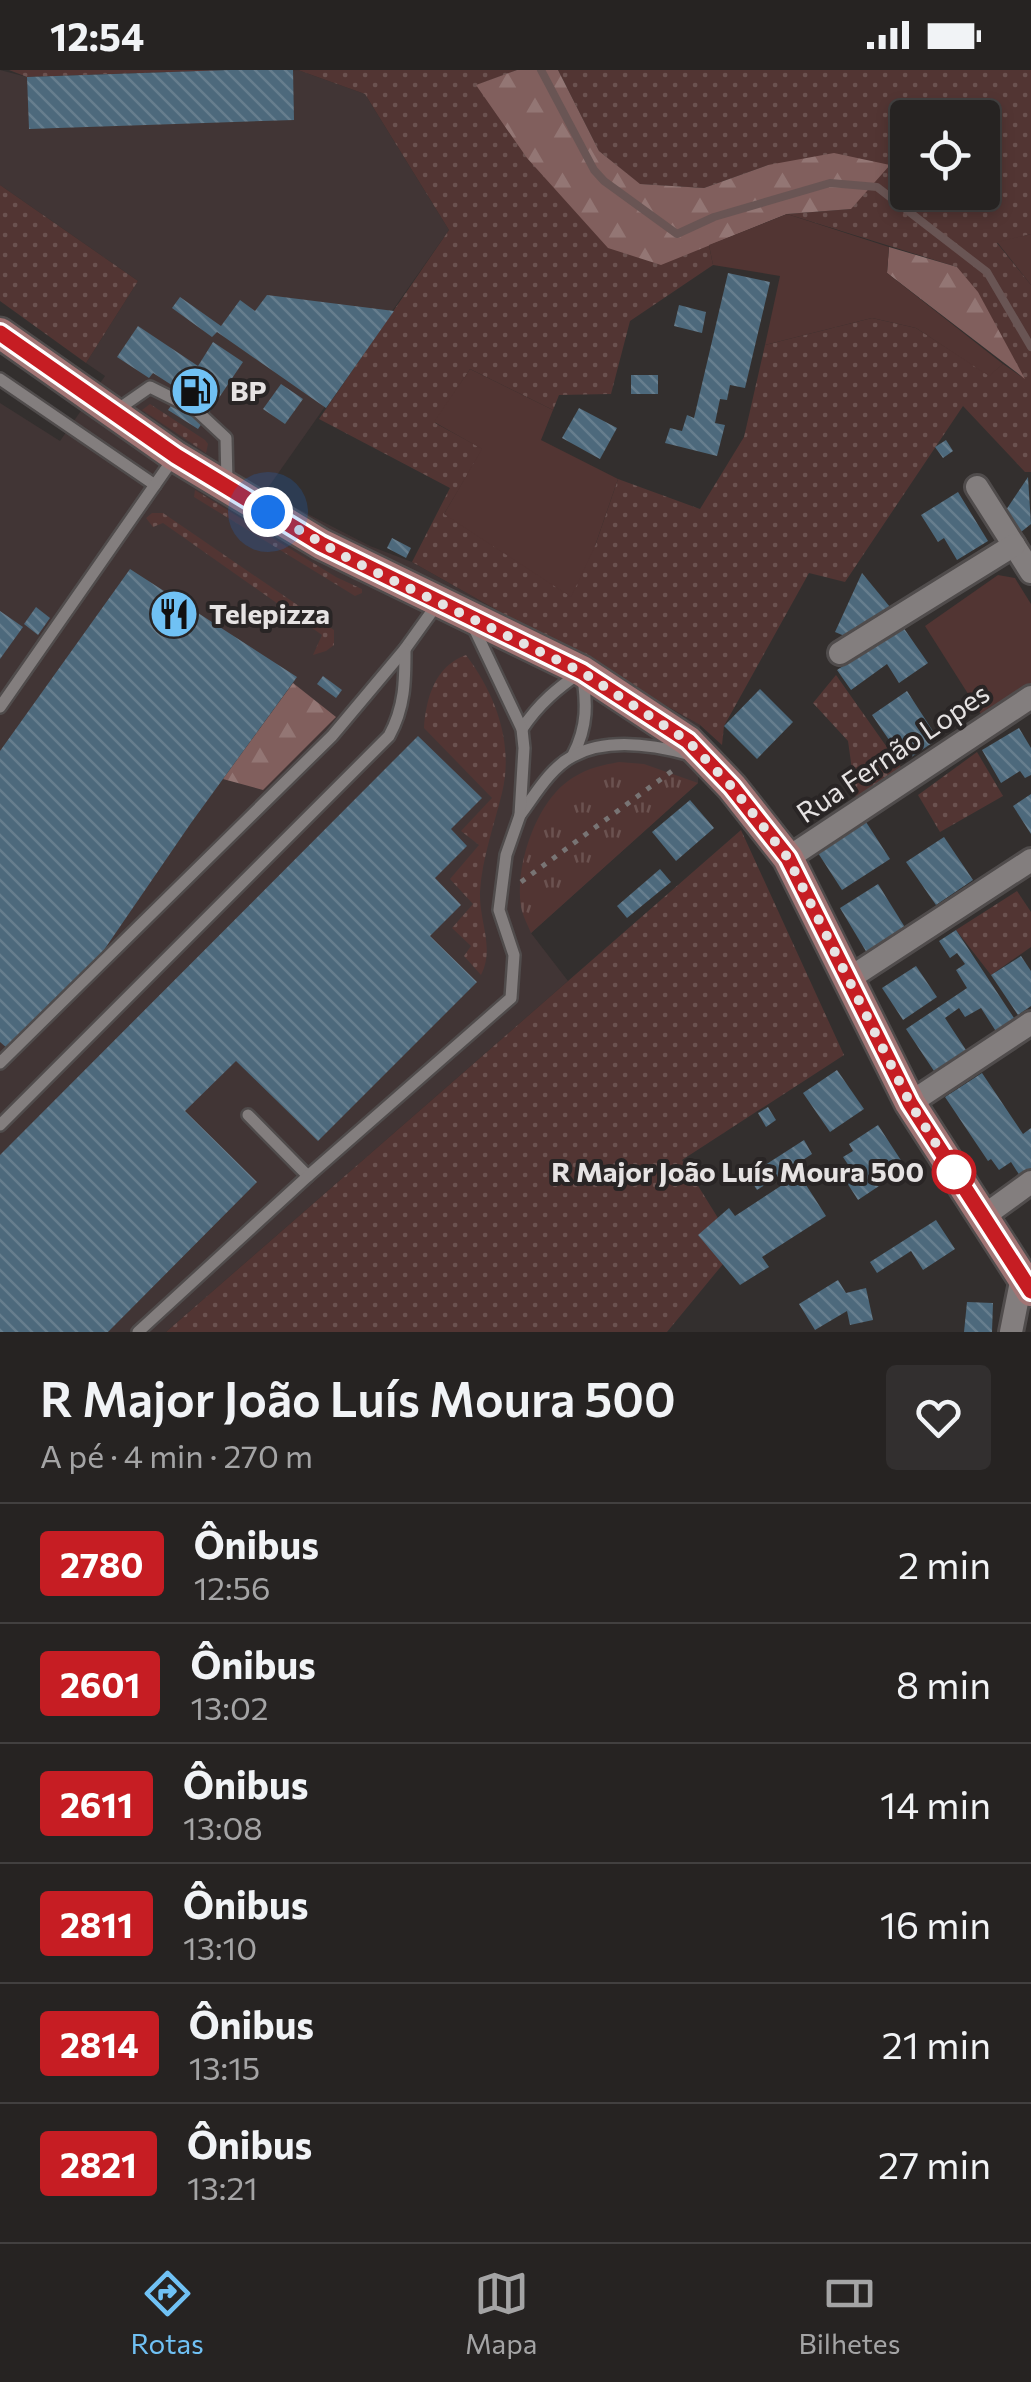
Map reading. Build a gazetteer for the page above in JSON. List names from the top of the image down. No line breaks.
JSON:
{"streets":{"street":["Rua Fernão Lopes"]},"places":{"fuel station":["BP"],"restaurant":["Telepizza"],"other":["R Major João Luís Moura 500"]},"lines":["bus line 2780"],"page":{"status":"12:54","heading":["R Major João Luís Moura 500","A pé · 4 min · 270 m"],"list":[{"mark":"2780","name":"Ônibus","note":"12:56","value":"2 min"},{"mark":"2601","name":"Ônibus","note":"13:02","value":"8 min"},{"mark":"2611","name":"Ônibus","note":"13:08","value":"14 min"},{"mark":"2811","name":"Ônibus","note":"13:10","value":"16 min"},{"mark":"2814","name":"Ônibus","note":"13:15","value":"21 min"},{"mark":"2821","name":"Ônibus","note":"13:21","value":"27 min"}],"tabs":["Rotas","Mapa","Bilhetes"]}}
